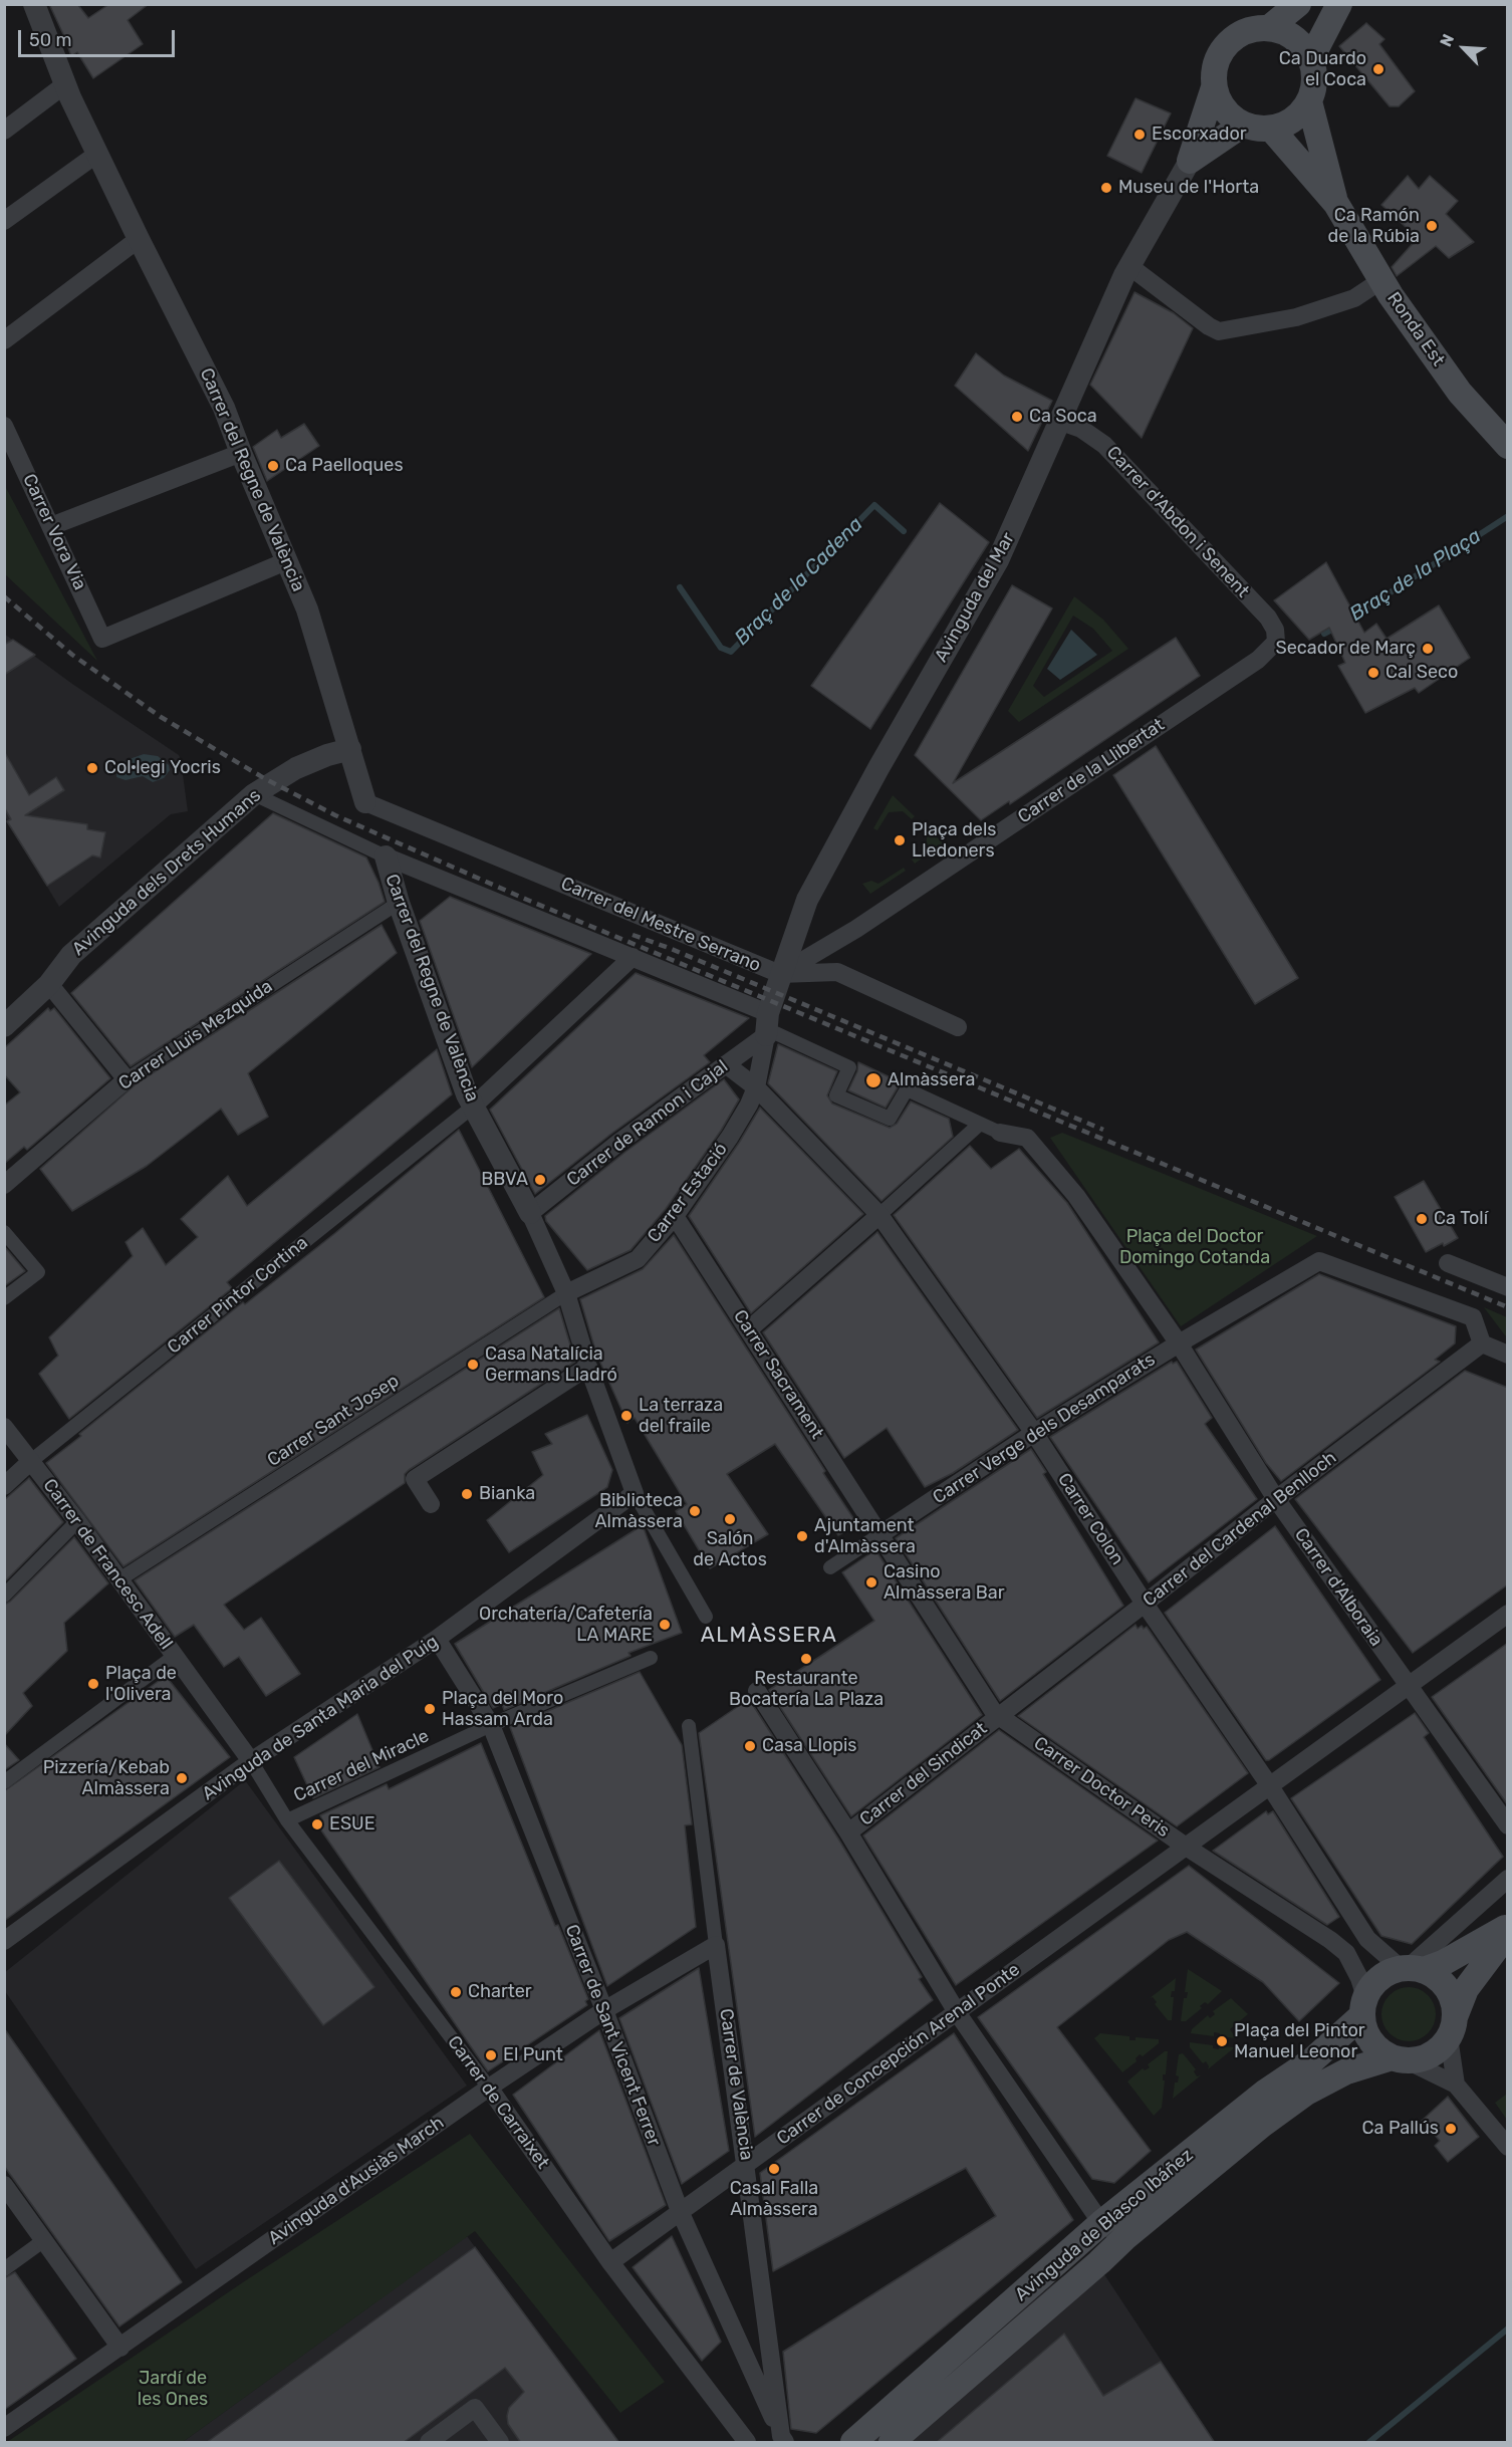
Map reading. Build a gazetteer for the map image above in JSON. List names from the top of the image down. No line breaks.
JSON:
{"streets":{"main road":["Ronda Est","Avinguda del Mar","Avinguda de Blasco Ibáñez"],"street":["Carrer del Regne de València","Carrer d'Abdon i Senent","Carrer Vora Via","Carrer de la Llibertat","Avinguda dels Drets Humans","Carrer del Mestre Serrano","Carrer Lluïs Mezquida","Carrer de Ramon i Cajal","Carrer Estació","Carrer Pintor Cortina","Carrer Sacrament","Carrer Sant Josep","Carrer Verge dels Desamparats","Carrer Colon","Carrer del Cardenal Benlloch","Carrer de Francesc Adell","Carrer d'Alboraia","Avinguda de Santa Maria del Puig","Carrer del Miracle","Carrer del Sindicat","Carrer Doctor Peris","Carrer de Sant Vicent Ferrer","Carrer de Concepción Arenal Ponte","Carrer de València","Carrer de Carraixet","Avinguda d'Ausiàs March"]},"crossings":[["Ronda Est","Avinguda del Mar"],["Carrer del Regne de València","Carrer Vora Via"],["Carrer del Regne de València","Avinguda dels Drets Humans"],["Carrer del Regne de València","Carrer del Mestre Serrano"],["Carrer del Regne de València","Carrer Lluïs Mezquida"],["Carrer del Regne de València","Carrer de Ramon i Cajal"],["Carrer del Regne de València","Carrer Pintor Cortina"],["Carrer d'Abdon i Senent","Avinguda del Mar"],["Carrer d'Abdon i Senent","Carrer de la Llibertat"],["Avinguda del Mar","Carrer de la Llibertat"],["Avinguda del Mar","Carrer del Mestre Serrano"],["Avinguda del Mar","Carrer de Ramon i Cajal"],["Carrer de la Llibertat","Carrer del Mestre Serrano"],["Carrer de Ramon i Cajal","Carrer Colon"],["Carrer Estació","Carrer Sacrament"],["Carrer Estació","Carrer Sant Josep"],["Carrer Estació","Carrer Colon"],["Carrer Pintor Cortina","Carrer de Francesc Adell"],["Carrer Sacrament","Carrer Verge dels Desamparats"],["Carrer Sacrament","Carrer Doctor Peris"],["Carrer Sant Josep","Carrer de Francesc Adell"],["Carrer Verge dels Desamparats","Carrer Colon"],["Carrer Verge dels Desamparats","Carrer d'Alboraia"],["Carrer Verge dels Desamparats","Carrer Doctor Peris"],["Carrer Colon","Carrer del Cardenal Benlloch"],["Carrer Colon","Carrer Doctor Peris"],["Carrer Colon","Carrer de Concepción Arenal Ponte"],["Carrer Colon","Avinguda de Blasco Ibáñez"],["Carrer del Cardenal Benlloch","Carrer d'Alboraia"],["Carrer del Cardenal Benlloch","Carrer del Sindicat"],["Carrer del Cardenal Benlloch","Carrer Doctor Peris"],["Carrer de Francesc Adell","Avinguda de Santa Maria del Puig"],["Carrer de Francesc Adell","Carrer de Carraixet"],["Carrer d'Alboraia","Carrer de Concepción Arenal Ponte"],["Avinguda de Santa Maria del Puig","Carrer de Sant Vicent Ferrer"],["Avinguda de Santa Maria del Puig","Carrer de Carraixet"],["Carrer del Miracle","Carrer de Sant Vicent Ferrer"],["Carrer del Miracle","Carrer de Carraixet"],["Carrer del Sindicat","Carrer Doctor Peris"],["Carrer Doctor Peris","Carrer de Concepción Arenal Ponte"],["Carrer Doctor Peris","Avinguda de Blasco Ibáñez"],["Carrer de Sant Vicent Ferrer","Carrer de Concepción Arenal Ponte"],["Carrer de Sant Vicent Ferrer","Carrer de València"],["Carrer de Sant Vicent Ferrer","Avinguda d'Ausiàs March"],["Carrer de Concepción Arenal Ponte","Carrer de València"],["Carrer de Concepción Arenal Ponte","Carrer de Carraixet"],["Carrer de València","Avinguda d'Ausiàs March"],["Carrer de Carraixet","Avinguda d'Ausiàs March"]],"districts":["ALMÀSSERA"],"water":["Braç de la Plaça","Braç de la Cadena"],"parks":["Plaça del Doctor Domingo Cotanda","Jardí de les Ones"],"places":["Ca Duardo el Coca","Escorxador","Museu de l'Horta","Ca Ramón de la Rúbia","Ca Soca","Ca Paelloques","Secador de Març","Cal Seco","Col·legi Yocris","Plaça dels Lledoners","Almàssera","BBVA","Ca Tolí","Casa Natalícia Germans Lladró","La terraza del fraile","Bianka","Biblioteca Almàssera","Salón de Actos","Ajuntament d'Almàssera","Casino Almàssera Bar","Orchatería/Cafetería LA MARE","Restaurante Bocatería La Plaza","Plaça de l'Olivera","Plaça del Moro Hassam Arda","Casa Llopis","Pizzería/Kebab Almàssera","ESUE","Charter","Plaça del Pintor Manuel Leonor","El Punt","Ca Pallús","Casal Falla Almàssera"],"scale_bar":"50 m","north":"top left"}
